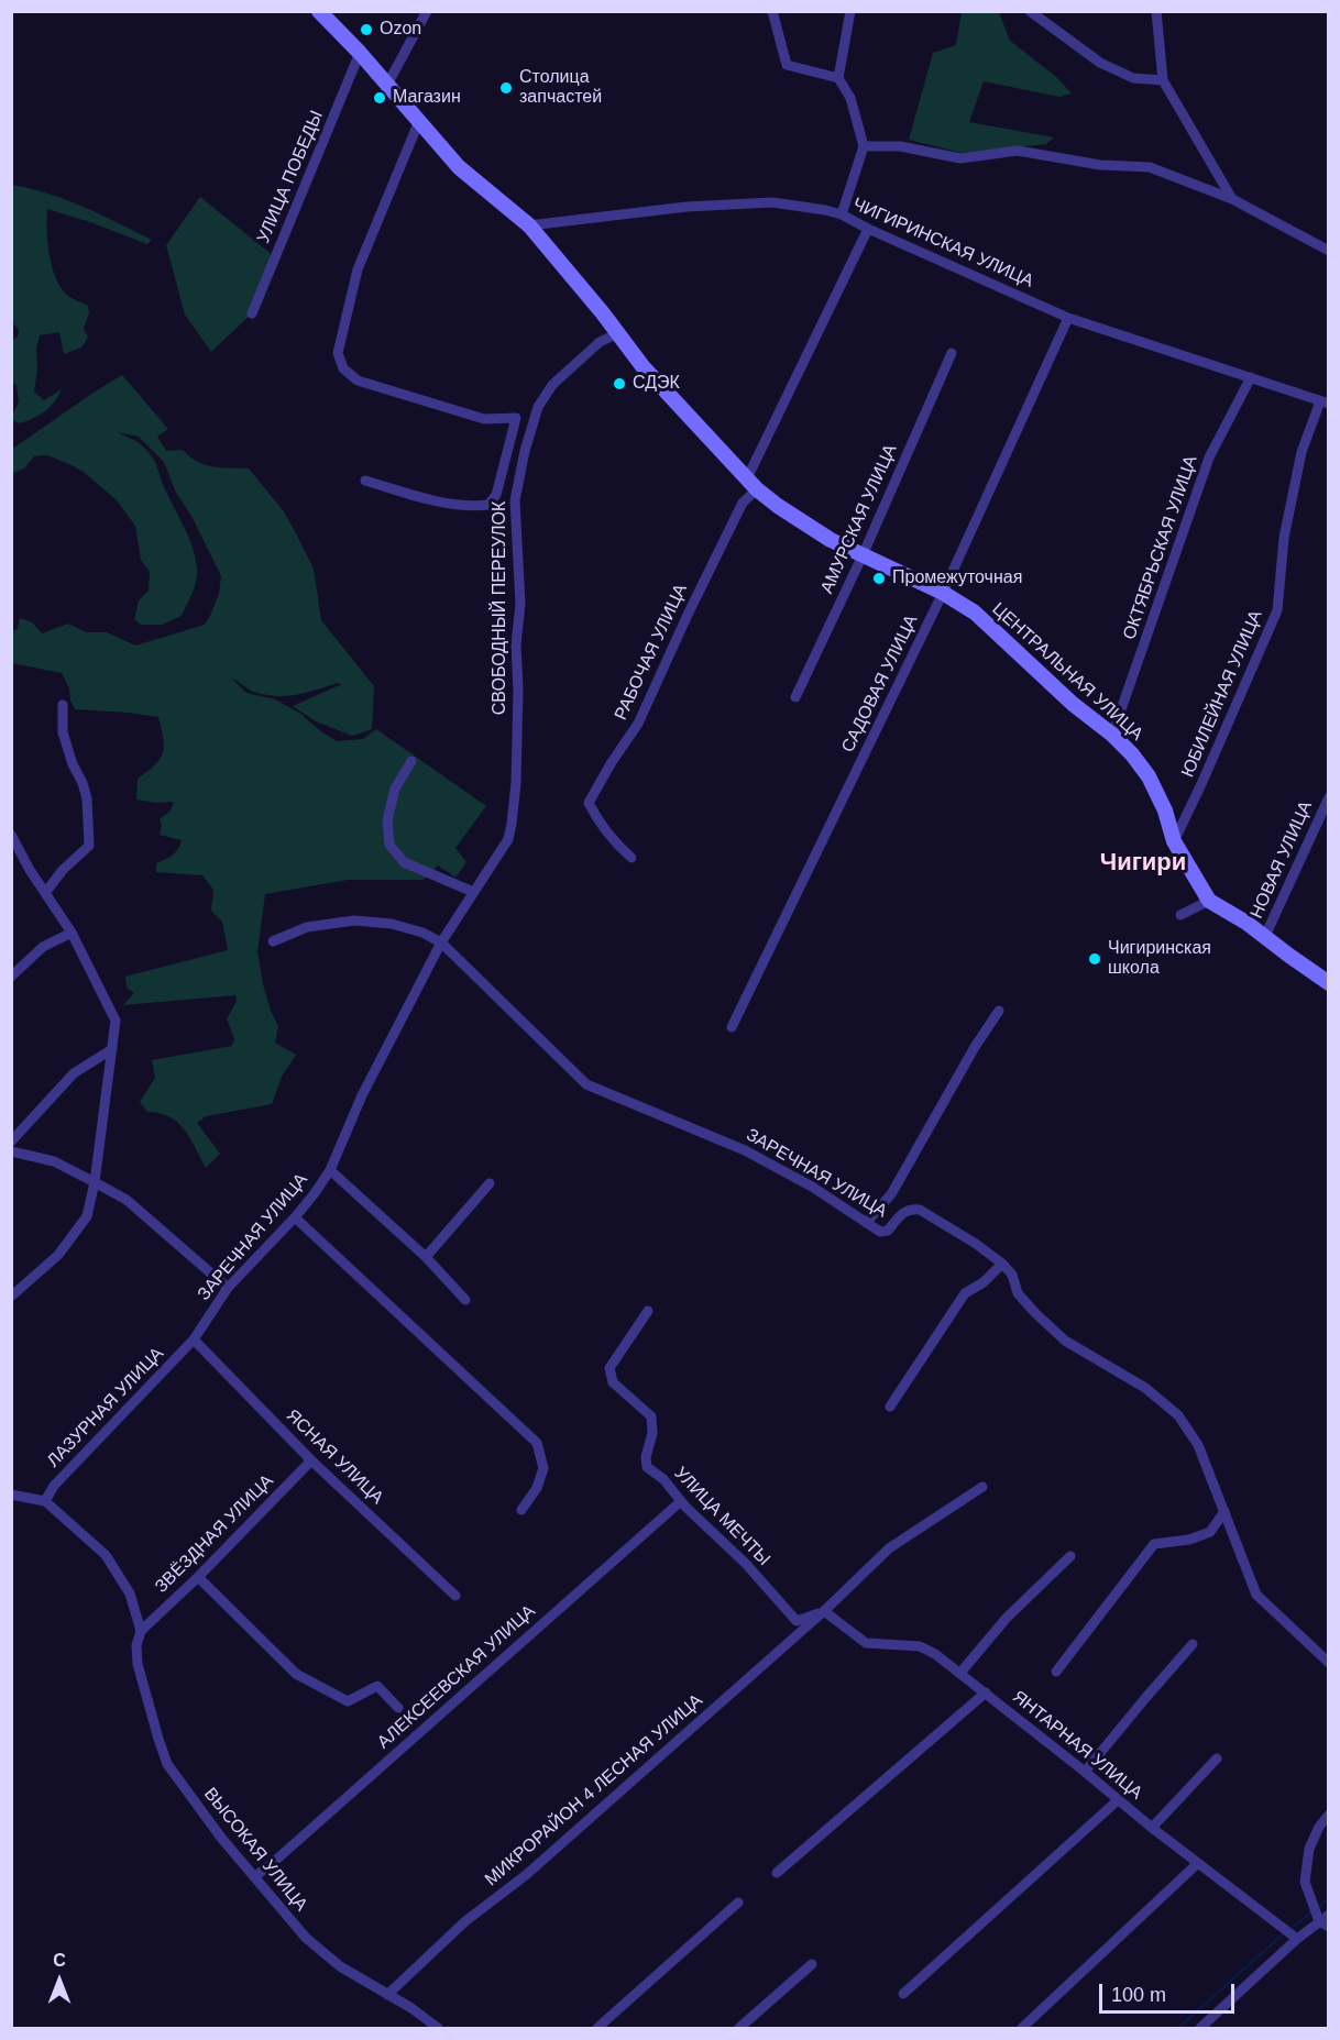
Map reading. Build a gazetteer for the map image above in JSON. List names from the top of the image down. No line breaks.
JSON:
{"streets":{"street":["УЛИЦА ПОБЕДЫ","ЧИГИРИНСКАЯ УЛИЦА","АМУРСКАЯ УЛИЦА","ОКТЯБРЬСКАЯ УЛИЦА","СВОБОДНЫЙ ПЕРЕУЛОК","РАБОЧАЯ УЛИЦА","ЦЕНТРАЛЬНАЯ УЛИЦА","САДОВАЯ УЛИЦА","ЮБИЛЕЙНАЯ УЛИЦА","НОВАЯ УЛИЦА","ЗАРЕЧНАЯ УЛИЦА","ЛАЗУРНАЯ УЛИЦА","ЯСНАЯ УЛИЦА","УЛИЦА МЕЧТЫ","ЗВЁЗДНАЯ УЛИЦА","АЛЕКСЕЕВСКАЯ УЛИЦА","ЯНТАРНАЯ УЛИЦА","МИКРОРАЙОН 4 ЛЕСНАЯ УЛИЦА","ВЫСОКАЯ УЛИЦА"]},"crossings":[["УЛИЦА ПОБЕДЫ","ЦЕНТРАЛЬНАЯ УЛИЦА"],["ЧИГИРИНСКАЯ УЛИЦА","ОКТЯБРЬСКАЯ УЛИЦА"],["ЧИГИРИНСКАЯ УЛИЦА","РАБОЧАЯ УЛИЦА"],["ЧИГИРИНСКАЯ УЛИЦА","ЦЕНТРАЛЬНАЯ УЛИЦА"],["ЧИГИРИНСКАЯ УЛИЦА","САДОВАЯ УЛИЦА"],["ЧИГИРИНСКАЯ УЛИЦА","ЮБИЛЕЙНАЯ УЛИЦА"],["АМУРСКАЯ УЛИЦА","ЦЕНТРАЛЬНАЯ УЛИЦА"],["ОКТЯБРЬСКАЯ УЛИЦА","ЦЕНТРАЛЬНАЯ УЛИЦА"],["СВОБОДНЫЙ ПЕРЕУЛОК","ЦЕНТРАЛЬНАЯ УЛИЦА"],["СВОБОДНЫЙ ПЕРЕУЛОК","ЗАРЕЧНАЯ УЛИЦА"],["РАБОЧАЯ УЛИЦА","ЦЕНТРАЛЬНАЯ УЛИЦА"],["ЦЕНТРАЛЬНАЯ УЛИЦА","САДОВАЯ УЛИЦА"],["ЦЕНТРАЛЬНАЯ УЛИЦА","ЮБИЛЕЙНАЯ УЛИЦА"],["ЦЕНТРАЛЬНАЯ УЛИЦА","НОВАЯ УЛИЦА"],["ЗАРЕЧНАЯ УЛИЦА","ЛАЗУРНАЯ УЛИЦА"],["ЗАРЕЧНАЯ УЛИЦА","ЯСНАЯ УЛИЦА"],["ЛАЗУРНАЯ УЛИЦА","ЯСНАЯ УЛИЦА"],["ЯСНАЯ УЛИЦА","ЗВЁЗДНАЯ УЛИЦА"],["УЛИЦА МЕЧТЫ","АЛЕКСЕЕВСКАЯ УЛИЦА"],["УЛИЦА МЕЧТЫ","ЯНТАРНАЯ УЛИЦА"],["УЛИЦА МЕЧТЫ","МИКРОРАЙОН 4 ЛЕСНАЯ УЛИЦА"],["ЗВЁЗДНАЯ УЛИЦА","ВЫСОКАЯ УЛИЦА"],["АЛЕКСЕЕВСКАЯ УЛИЦА","ВЫСОКАЯ УЛИЦА"],["ЯНТАРНАЯ УЛИЦА","МИКРОРАЙОН 4 ЛЕСНАЯ УЛИЦА"],["МИКРОРАЙОН 4 ЛЕСНАЯ УЛИЦА","ВЫСОКАЯ УЛИЦА"]],"districts":["Чигири"],"places":["Ozon","Столица запчастей","Магазин","СДЭК","Промежуточная","Чигиринская школа"],"scale_bar":"100 m","north":"top"}
